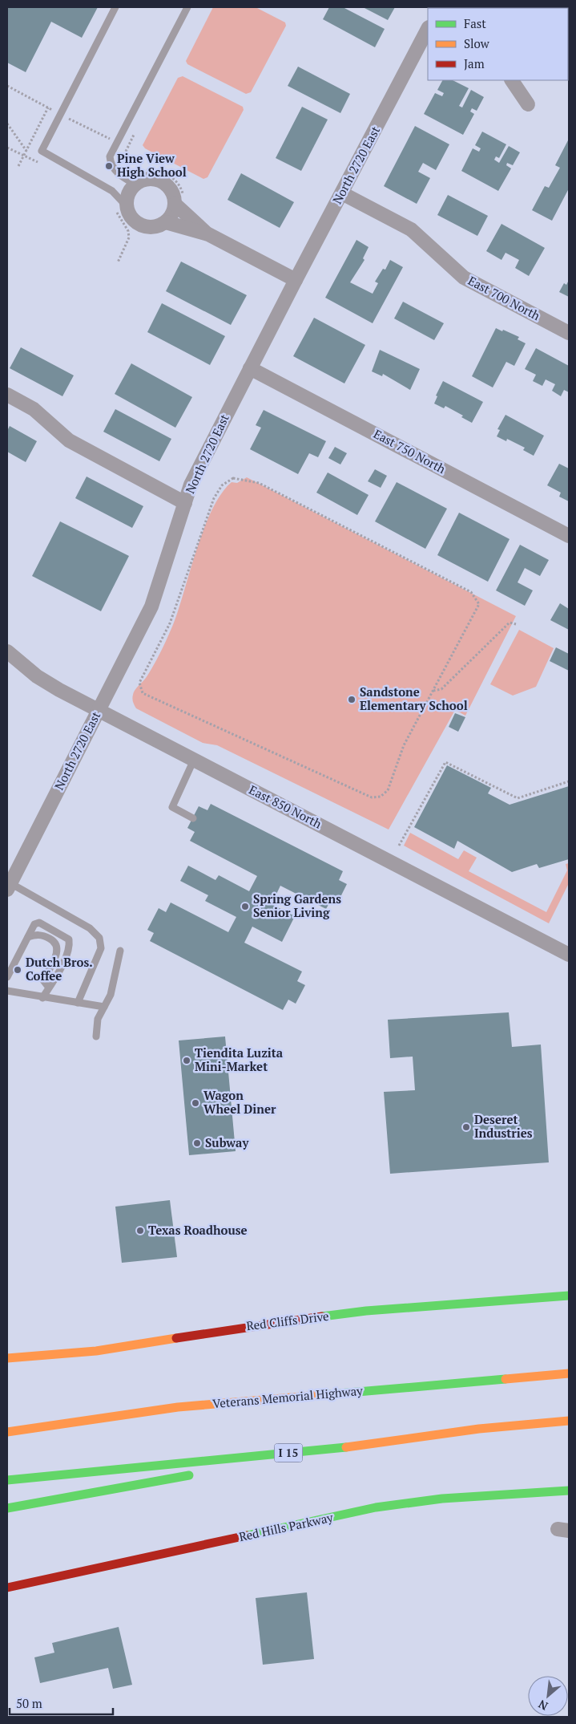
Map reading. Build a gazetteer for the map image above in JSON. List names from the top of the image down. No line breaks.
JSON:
{"streets":{"main road":["Red Cliffs Drive","Veterans Memorial Highway","I 15","Red Hills Parkway"],"street":["North 2720 East","East 700 North","East 750 North","East 850 North"]},"crossings":[["North 2720 East","East 700 North"],["North 2720 East","East 750 North"],["North 2720 East","East 850 North"]],"places":["Pine View High School","Sandstone Elementary School","Spring Gardens Senior Living","Dutch Bros. Coffee","Tiendita Luzita Mini-Market","Wagon Wheel Diner","Deseret Industries","Subway","Texas Roadhouse"],"legend":["Fast","Slow","Jam"],"scale_bar":"50 m","north":"bottom left"}
